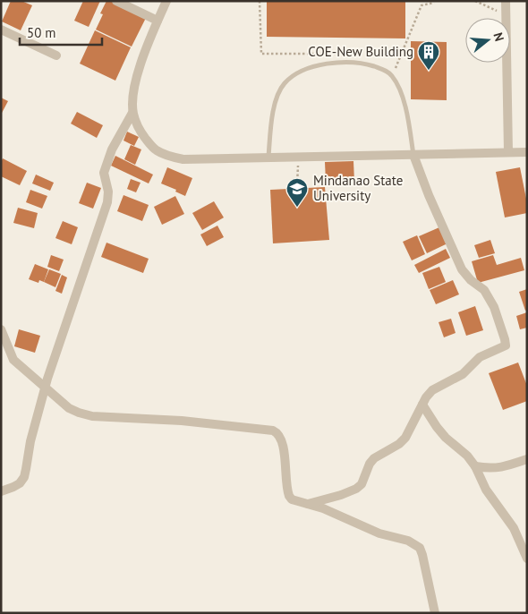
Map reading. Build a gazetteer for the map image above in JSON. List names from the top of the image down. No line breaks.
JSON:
{"places":{"building":["COE-New Building"],"school or university":["Mindanao State University"]},"scale_bar":"50 m","north":"right"}
